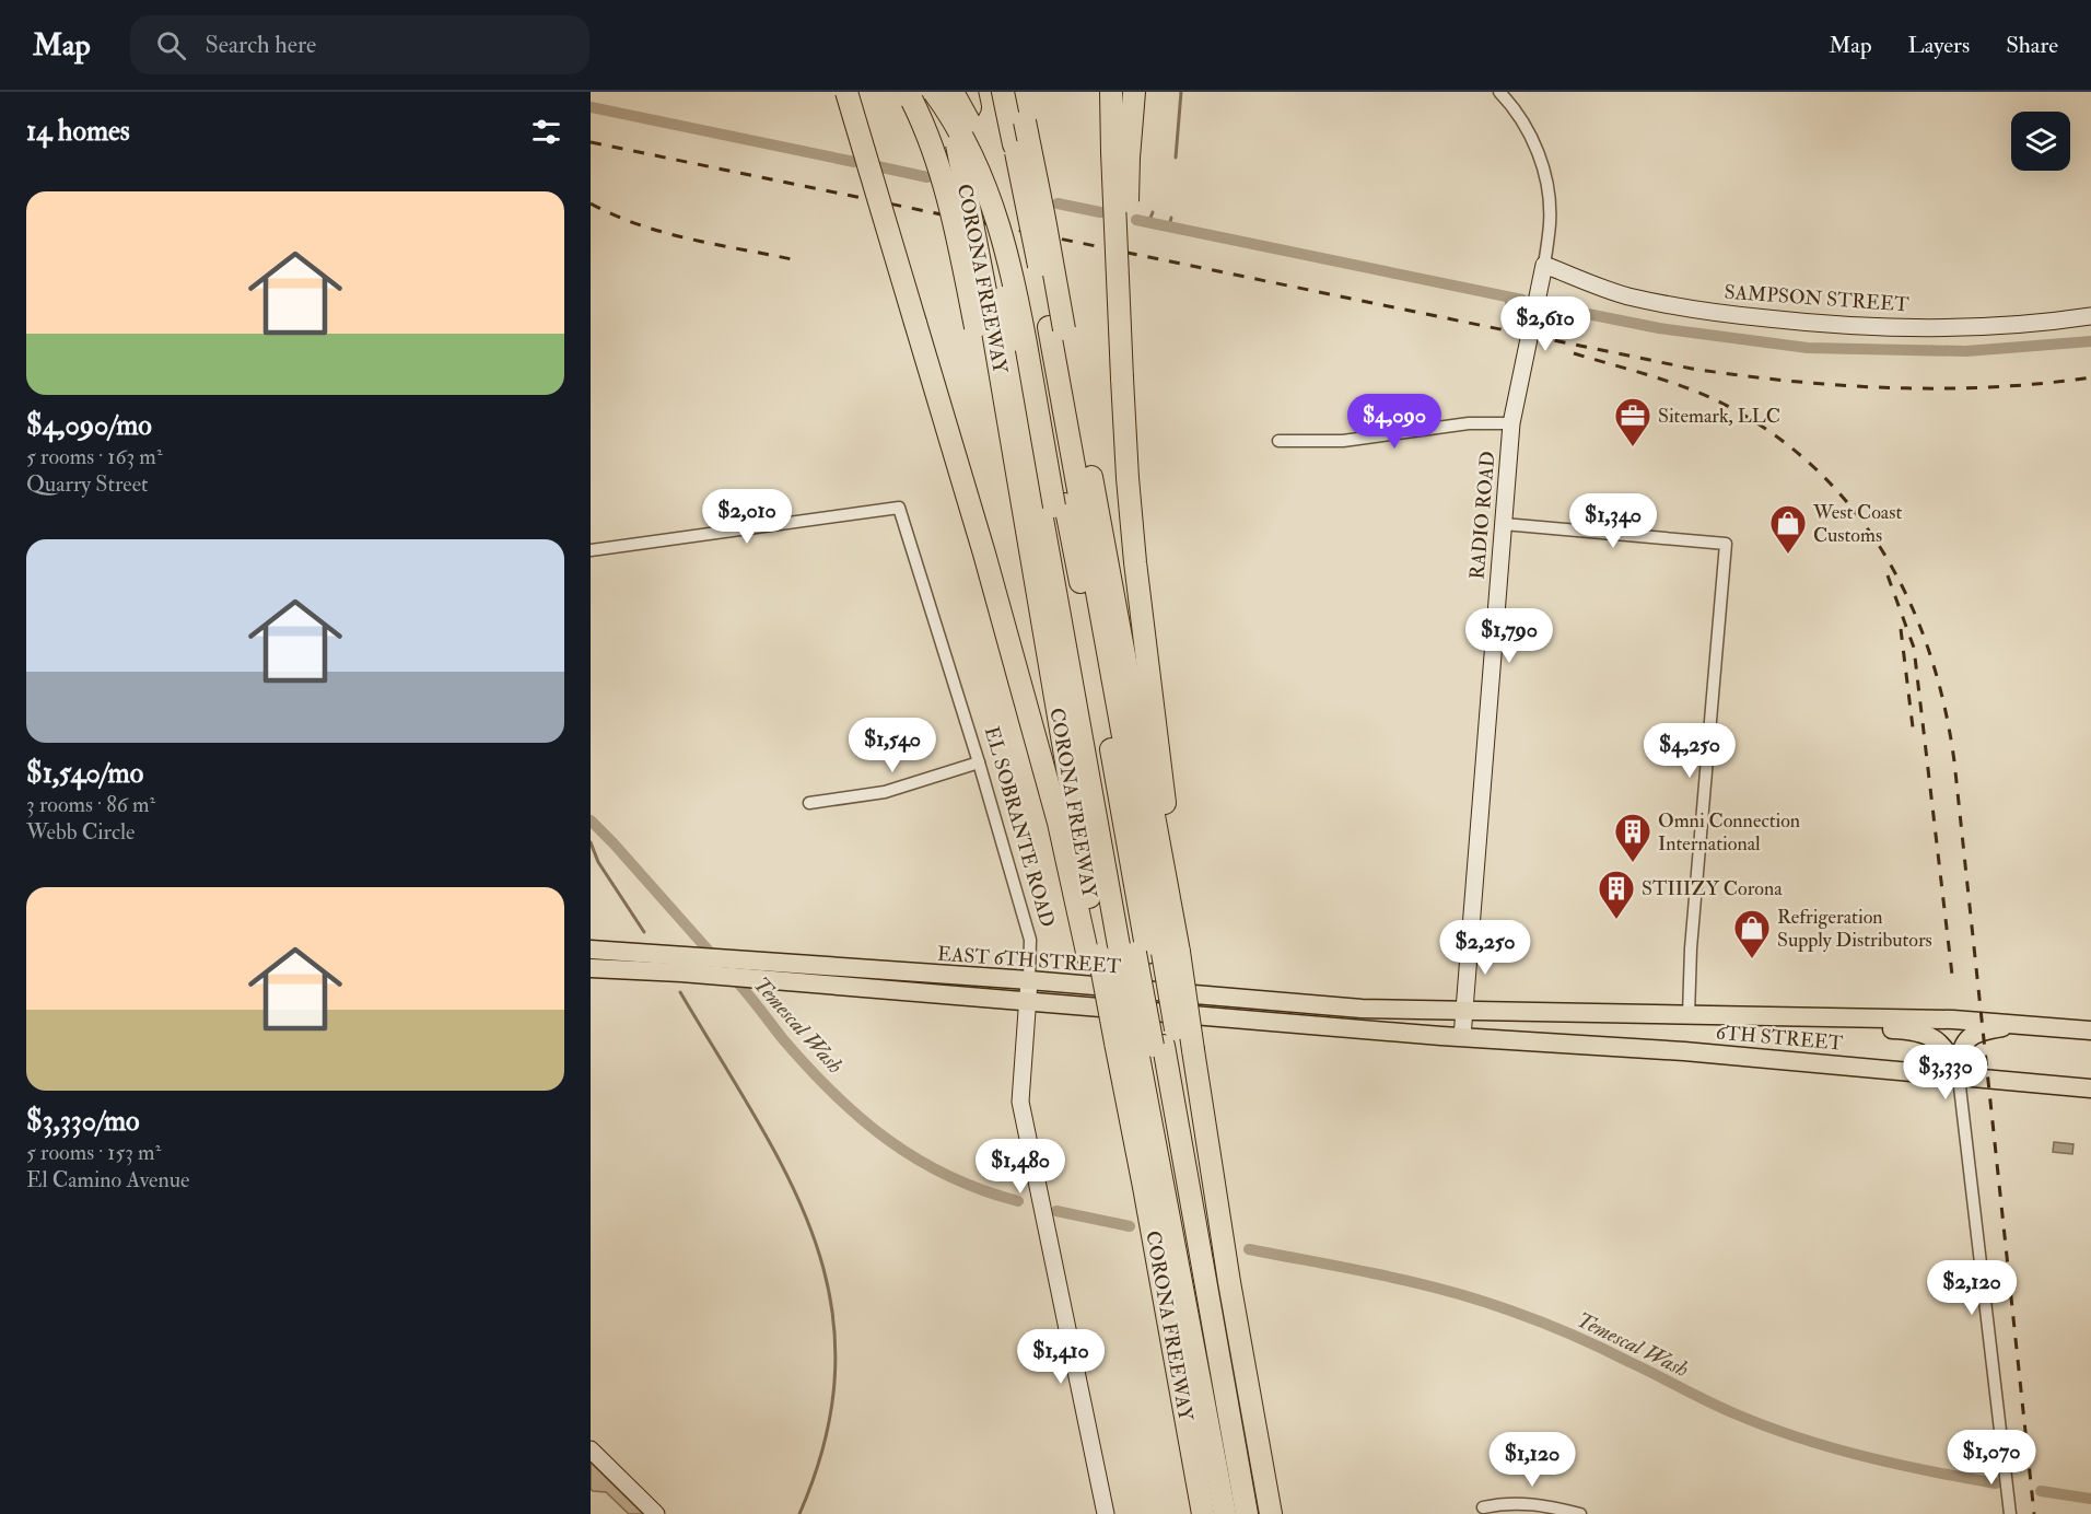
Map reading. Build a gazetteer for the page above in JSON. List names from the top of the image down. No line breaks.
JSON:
{"streets":{"highway":["CORONA FREEWAY"],"main road":["EAST 6TH STREET","6TH STREET"],"street":["SAMPSON STREET","RADIO ROAD","EL SOBRANTE ROAD"]},"crossings":[["SAMPSON STREET","RADIO ROAD"],["RADIO ROAD","EAST 6TH STREET"],["RADIO ROAD","6TH STREET"],["EL SOBRANTE ROAD","EAST 6TH STREET"],["EAST 6TH STREET","6TH STREET"]],"water":["Temescal Wash"],"places":{"office":["Sitemark, LLC"],"shop":["West Coast Customs","Refrigeration Supply Distributors"],"building":["Omni Connection International","STIIIZY Corona"]},"page":{"header":"Map","search":"Search here","nav":["Map","Layers","Share"],"heading":"14 homes","list":[{"name":"$4,090/mo","note":"5 rooms · 163 m² · Quarry Street"},{"name":"$1,540/mo","note":"3 rooms · 86 m² · Webb Circle"},{"name":"$3,330/mo","note":"5 rooms · 153 m² · El Camino Avenue"}],"price":["$2,610","$4,090","$2,010","$1,340","$1,790","$1,540","$4,250","$2,250","$3,330","$1,480","$2,120","$1,410","$1,070","$1,120"]}}
